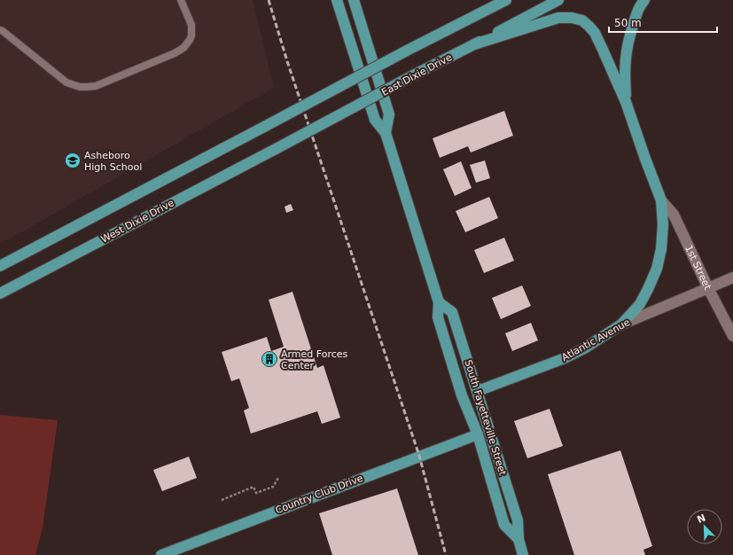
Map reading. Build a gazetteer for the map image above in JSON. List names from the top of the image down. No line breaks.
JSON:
{"streets":{"main road":["East Dixie Drive","West Dixie Drive","Atlantic Avenue","South Fayetteville Street","Country Club Drive"],"street":["1st Street"]},"crossings":[["East Dixie Drive","West Dixie Drive"],["1st Street","Atlantic Avenue"],["Atlantic Avenue","South Fayetteville Street"],["South Fayetteville Street","Country Club Drive"]],"places":{"school or university":["Asheboro High School"],"building":["Armed Forces Center"]},"scale_bar":"50 m","north":"top left"}
